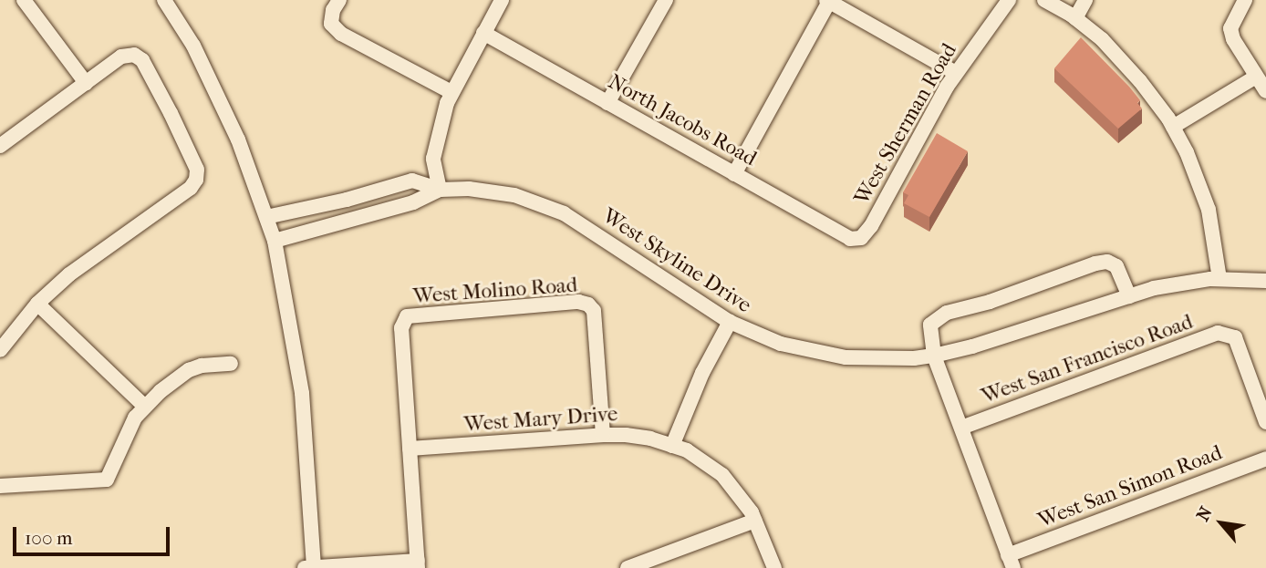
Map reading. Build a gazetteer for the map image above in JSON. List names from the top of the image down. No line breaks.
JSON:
{"streets":{"street":["North Jacobs Road","West Sherman Road","West Skyline Drive","West Molino Road","West San Francisco Road","West Mary Drive","West San Simon Road"]},"crossings":[["North Jacobs Road","West Sherman Road"],["West Molino Road","West Mary Drive"]],"scale_bar":"100 m","north":"top left"}
